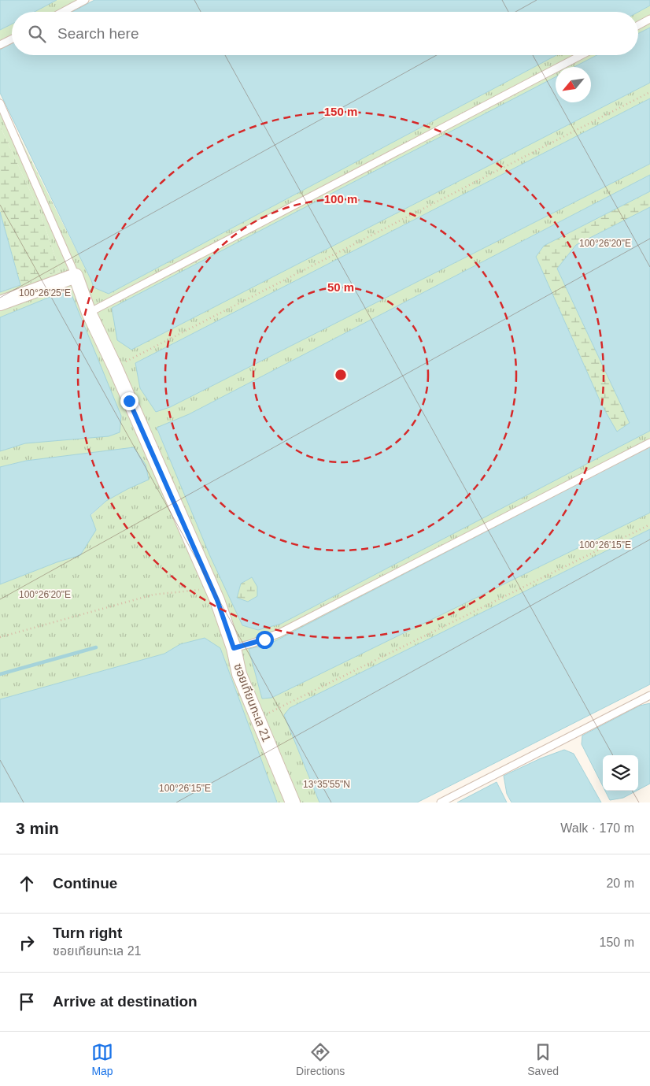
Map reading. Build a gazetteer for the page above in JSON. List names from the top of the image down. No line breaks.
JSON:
{"streets":{"street":["ซอยเทียนทะเล 21"]},"north":"bottom left","page":{"search":"Search here","heading":["3 min","Walk · 170 m"],"list":[["Continue","20 m"],["Turn right","ซอยเทียนทะเล 21","150 m"],"Arrive at destination"],"nav":["Map","Directions","Saved"]},"coordinates":["100°26'20\"E","100°26'25\"E","100°26'15\"E","13°35'55\"N"],"rings":["150 m","100 m","50 m"]}
